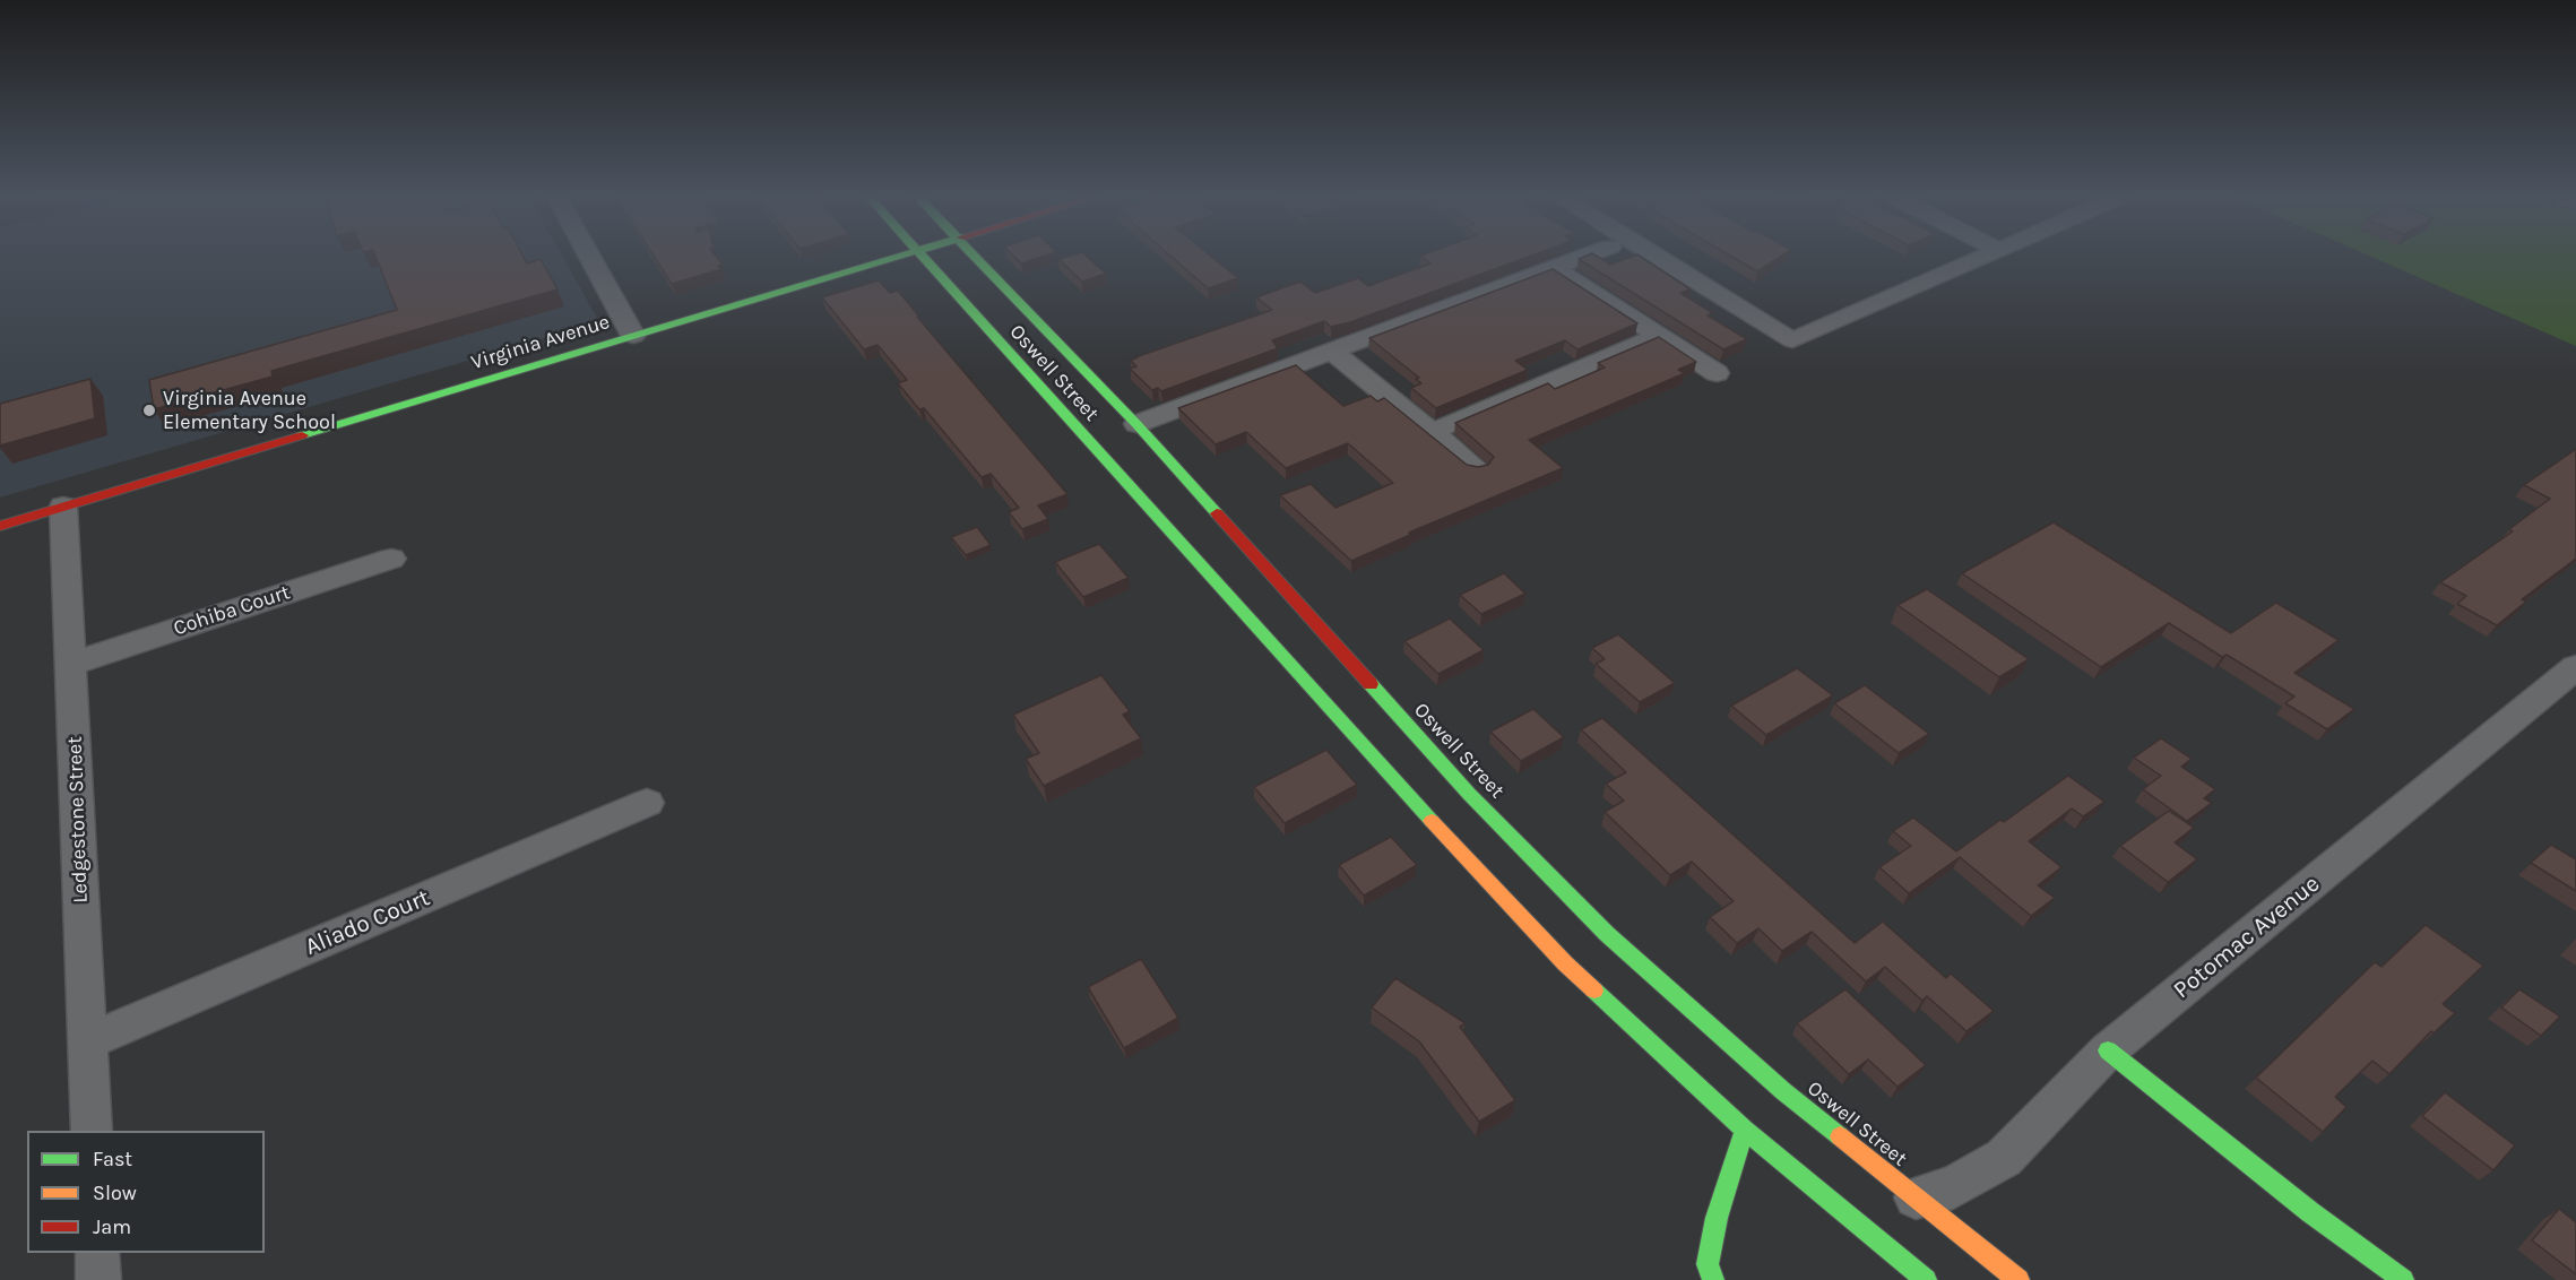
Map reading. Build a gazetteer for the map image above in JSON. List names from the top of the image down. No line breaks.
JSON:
{"streets":{"main road":["Virginia Avenue","Oswell Street"],"street":["Cohiba Court","Ledgestone Street","Aliado Court","Potomac Avenue"]},"crossings":[["Virginia Avenue","Ledgestone Street"],["Oswell Street","Potomac Avenue"],["Cohiba Court","Ledgestone Street"],["Ledgestone Street","Aliado Court"]],"places":["Virginia Avenue Elementary School"],"legend":["Fast","Slow","Jam"]}
